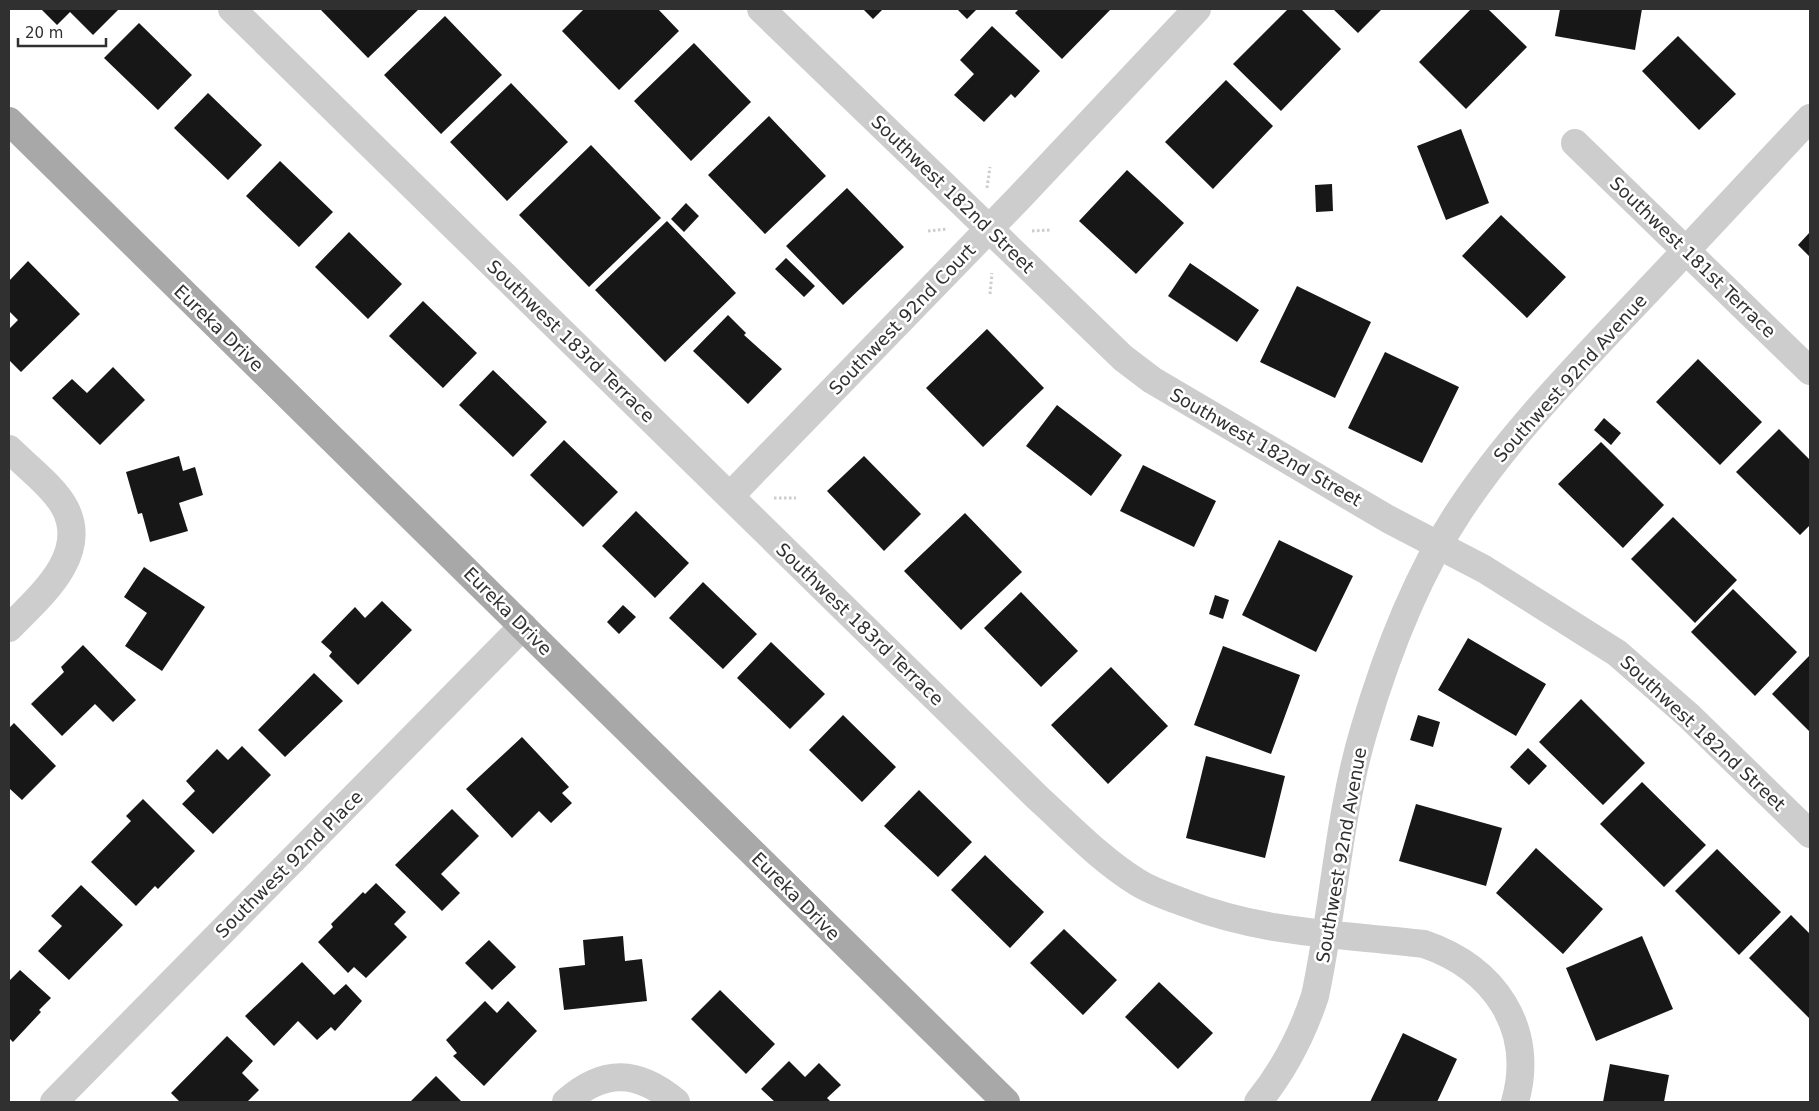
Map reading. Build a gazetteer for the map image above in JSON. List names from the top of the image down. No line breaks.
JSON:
{"streets":{"main road":["Eureka Drive"],"street":["Southwest 182nd Street","Southwest 181st Terrace","Southwest 92nd Court","Southwest 183rd Terrace","Southwest 92nd Avenue","Southwest 92nd Place"]},"crossings":[["Southwest 182nd Street","Southwest 92nd Court"],["Southwest 182nd Street","Southwest 92nd Avenue"],["Southwest 181st Terrace","Southwest 92nd Avenue"],["Southwest 92nd Court","Southwest 183rd Terrace"],["Eureka Drive","Southwest 92nd Place"],["Southwest 183rd Terrace","Southwest 92nd Avenue"]],"scale_bar":"20 m"}
